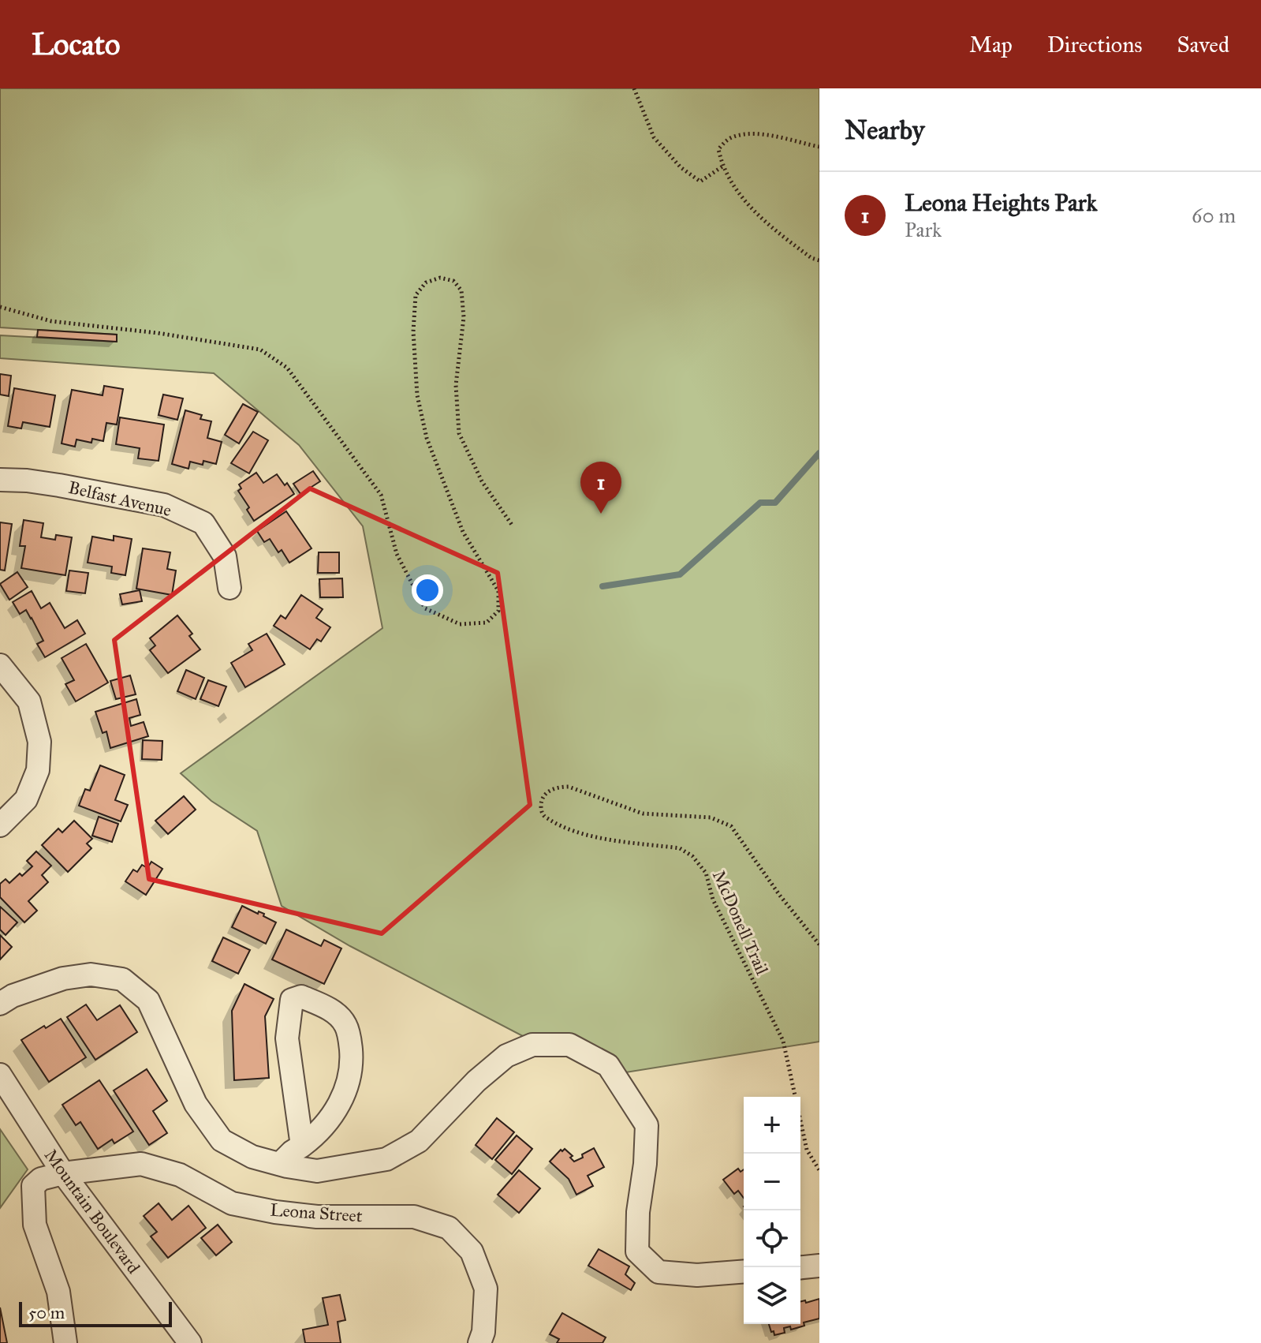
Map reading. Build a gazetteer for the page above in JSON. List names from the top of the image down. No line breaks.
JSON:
{"streets":{"street":["Belfast Avenue","Mountain Boulevard","Leona Street"],"path":["McDonell Trail"]},"crossings":[["Mountain Boulevard","Leona Street"]],"scale_bar":"50 m","page":{"header":"Locato","nav":["Map","Directions","Saved"],"heading":"Nearby","list":[{"mark":"1","name":"Leona Heights Park","note":"Park","value":"60 m"}],"pins":"1","map_buttons":["+","−"],"scale":"50 m"}}
